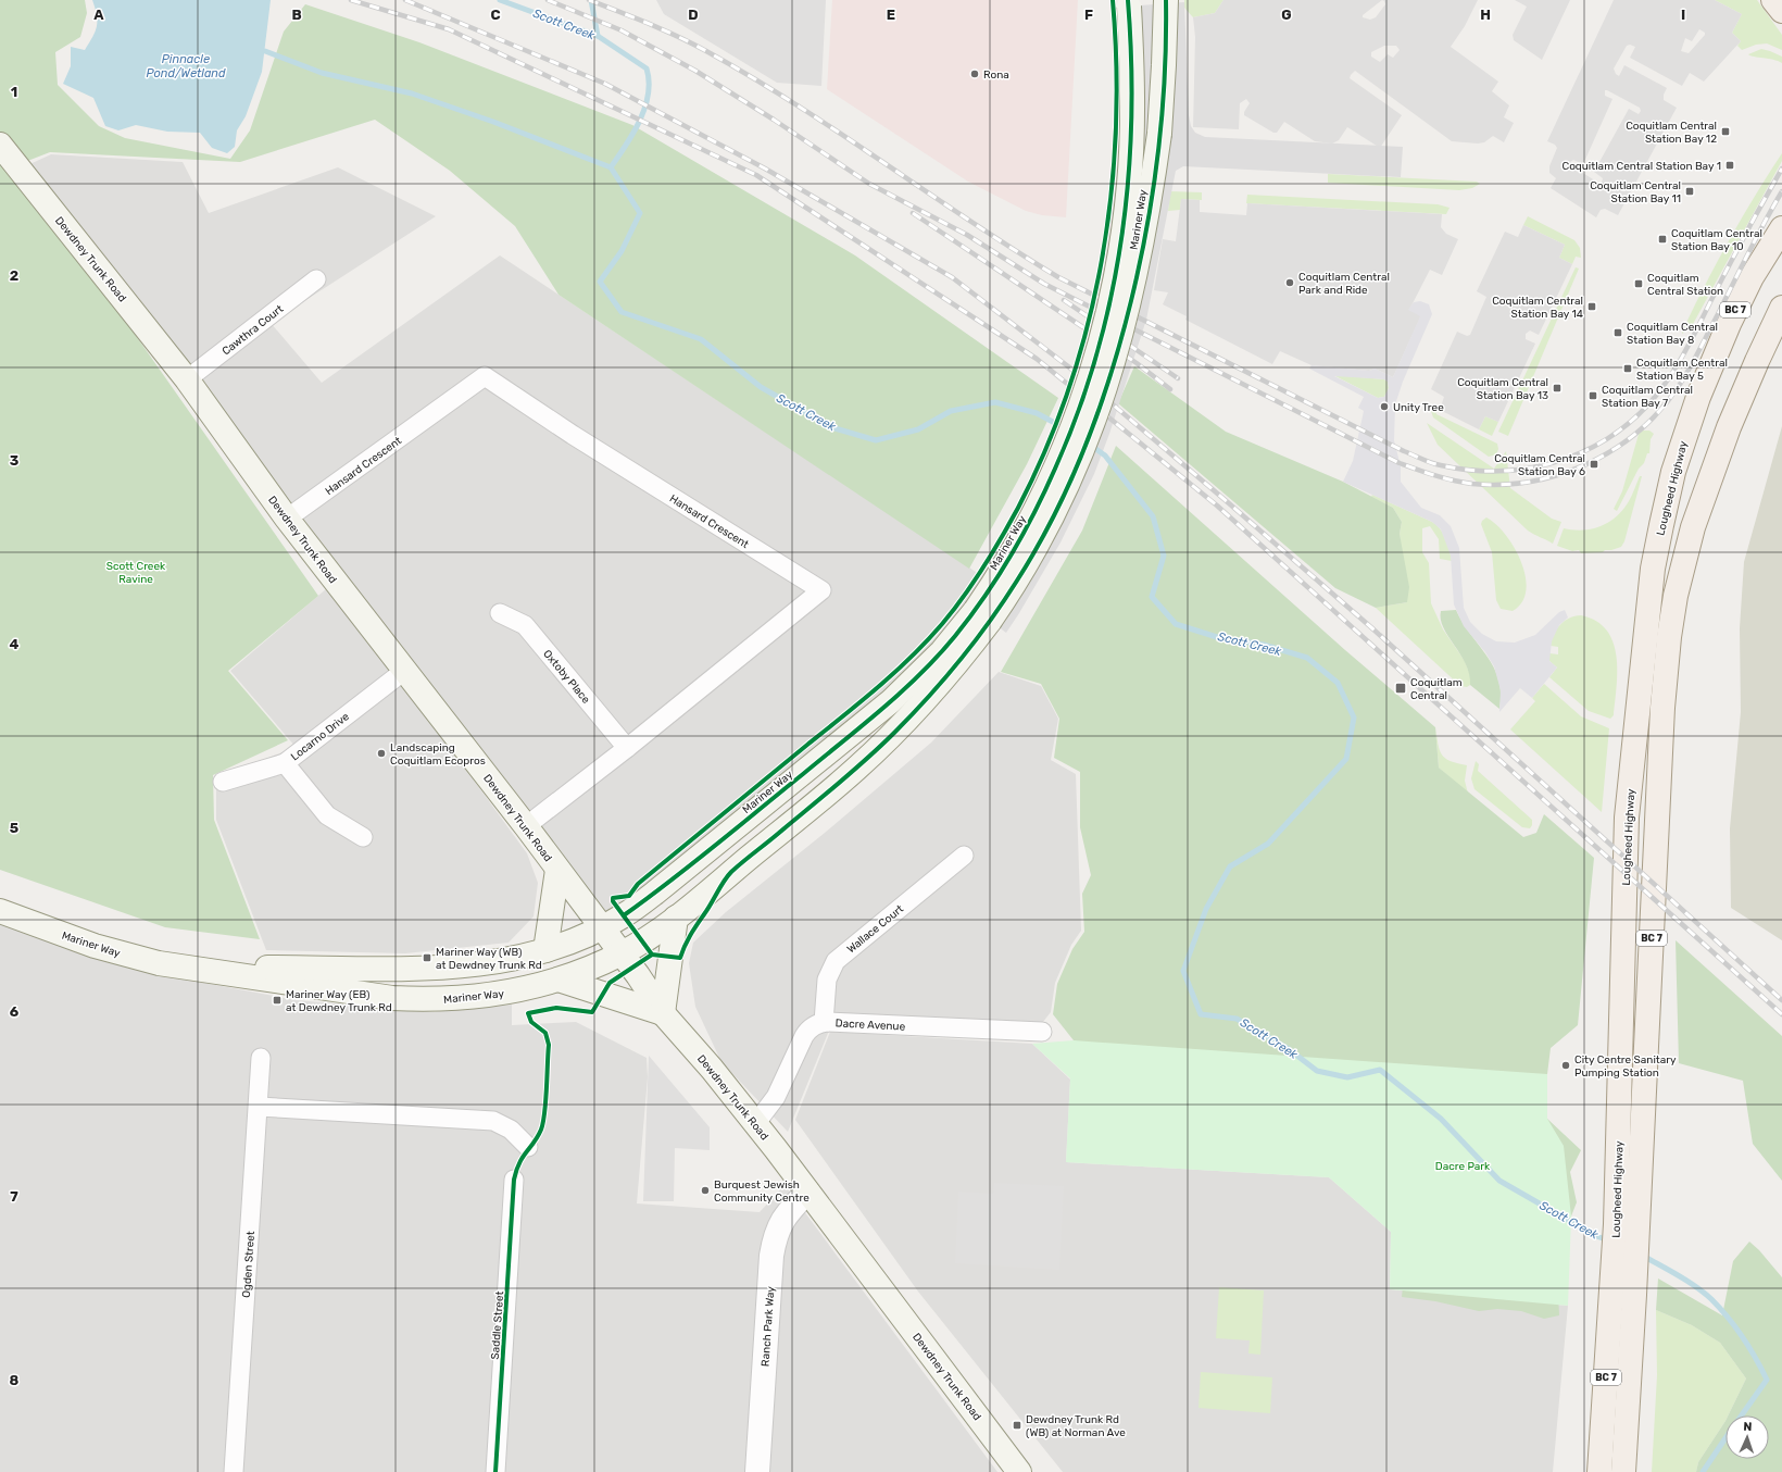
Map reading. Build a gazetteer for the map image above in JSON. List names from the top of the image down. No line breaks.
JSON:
{"streets":{"main road":["Mariner Way","Dewdney Trunk Road","BC 7","Lougheed Highway"],"street":["Cawthra Court","Hansard Crescent","Oxtoby Place","Locarno Drive","Wallace Court","Dacre Avenue","Ogden Street","Saddle Street","Ranch Park Way"]},"crossings":[["Mariner Way","Dewdney Trunk Road"],["Dewdney Trunk Road","Cawthra Court"],["Dewdney Trunk Road","Hansard Crescent"],["Dewdney Trunk Road","Locarno Drive"],["Dewdney Trunk Road","Dacre Avenue"],["Dewdney Trunk Road","Ranch Park Way"],["Hansard Crescent","Oxtoby Place"],["Wallace Court","Dacre Avenue"]],"water":["Scott Creek","Pinnacle Pond/Wetland"],"parks":["Scott Creek Ravine","Dacre Park"],"places":{"other":["Rona","Coquitlam Central Park and Ride","Unity Tree","Landscaping Coquitlam Ecopros","City Centre Sanitary Pumping Station","Burquest Jewish Community Centre"],"transit":["Coquitlam Central Station Bay 12","Coquitlam Central Station Bay 1","Coquitlam Central Station Bay 11","Coquitlam Central Station Bay 10","Coquitlam Central Station","Coquitlam Central Station Bay 14","Coquitlam Central Station Bay 8","Coquitlam Central Station Bay 5","Coquitlam Central Station Bay 13","Coquitlam Central Station Bay 7","Coquitlam Central Station Bay 6","Coquitlam Central","Mariner Way (WB) at Dewdney Trunk Rd","Mariner Way (EB) at Dewdney Trunk Rd","Dewdney Trunk Rd (WB) at Norman Ave"]},"north":"top","grid":{"columns":["A","B","C","D","E","F","G","H","I"],"rows":["1","2","3","4","5","6","7","8"]}}
